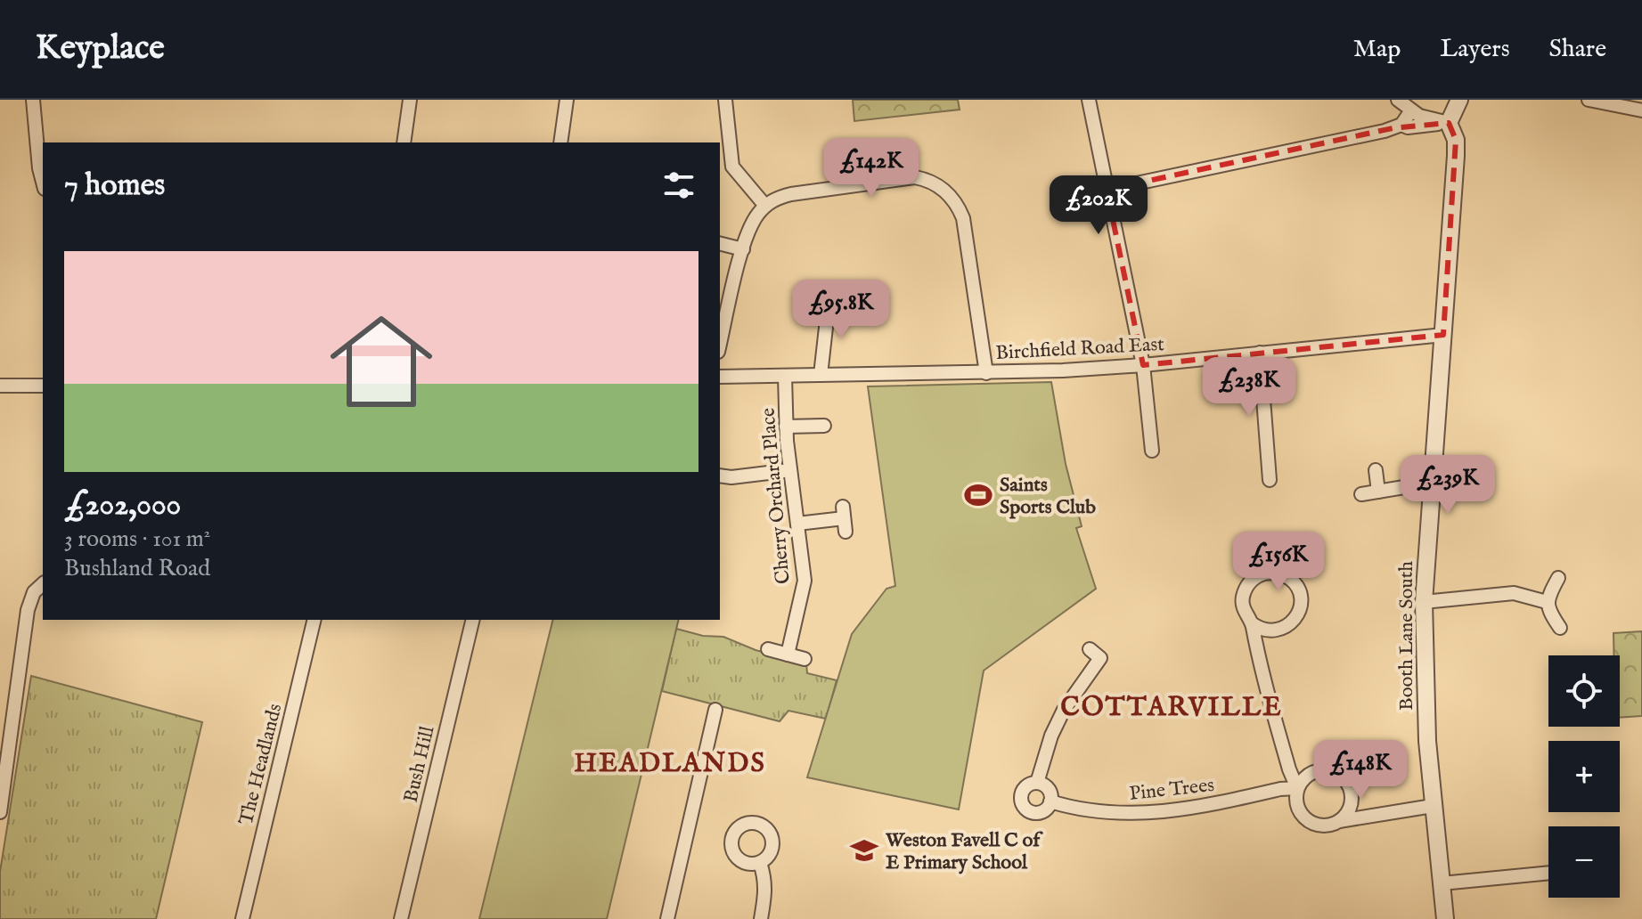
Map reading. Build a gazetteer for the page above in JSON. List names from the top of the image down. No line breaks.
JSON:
{"streets":{"street":["Birchfield Road East","Cherry Orchard Place","Booth Lane South","The Headlands","Bush Hill","Pine Trees"]},"crossings":[["Birchfield Road East","Cherry Orchard Place"],["Birchfield Road East","Booth Lane South"]],"districts":["COTTARVILLE","HEADLANDS"],"places":{"sports":["Saints Sports Club"],"school or university":["Weston Favell C of E Primary School"]},"page":{"header":"Keyplace","nav":["Map","Layers","Share"],"price":["£142K","£202K","£95.8K","£238K","£239K","£156K","£148K"],"heading":"7 homes","list":[{"name":"£202,000","note":"3 rooms · 101 m² · Bushland Road"}],"map_buttons":["+","−"]}}
